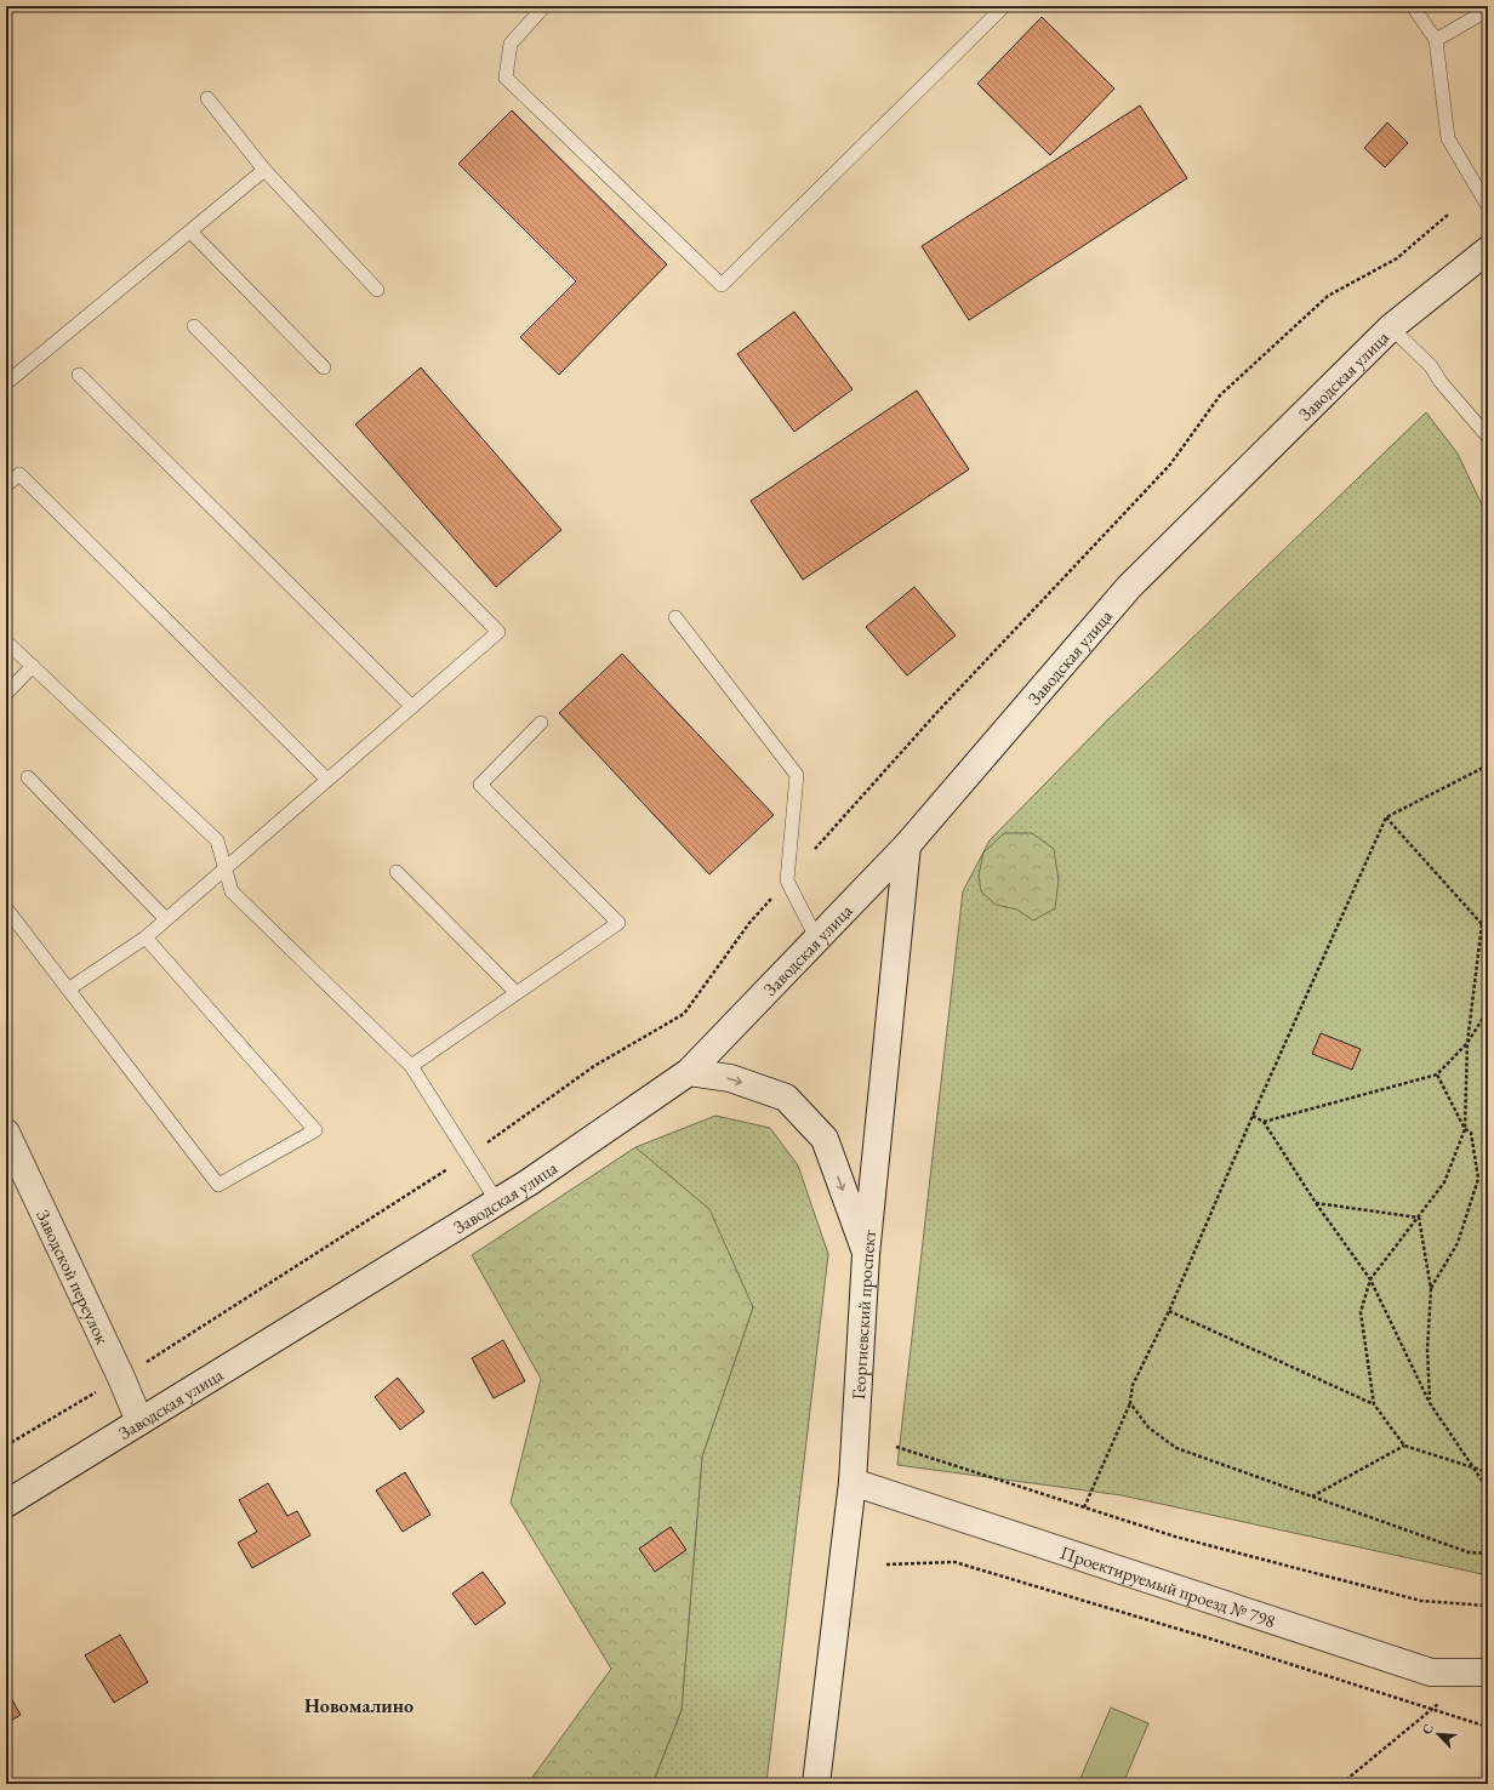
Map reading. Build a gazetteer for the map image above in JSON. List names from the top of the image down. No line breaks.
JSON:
{"streets":{"street":["Заводская улица","Заводской переулок","Георгиевский проспект","Проектируемый проезд № 798"]},"crossings":[["Заводская улица","Заводской переулок"],["Заводская улица","Георгиевский проспект"],["Георгиевский проспект","Проектируемый проезд № 798"]],"districts":["Новомалино"],"north":"top left"}
